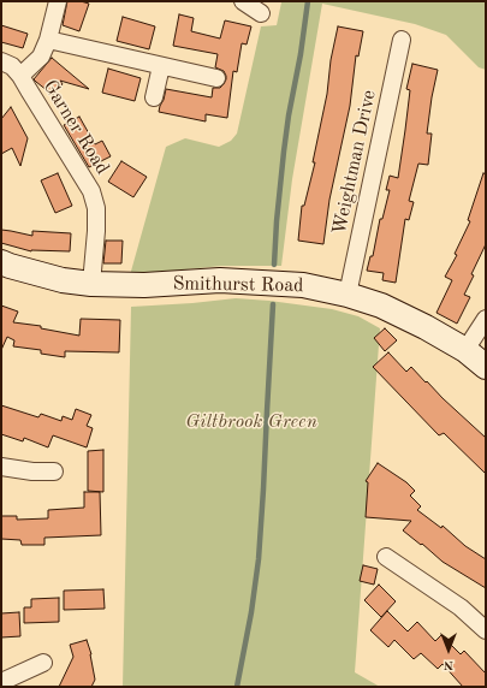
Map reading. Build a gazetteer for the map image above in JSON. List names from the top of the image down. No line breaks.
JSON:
{"streets":{"street":["Garner Road","Weightman Drive","Smithurst Road"]},"crossings":[["Garner Road","Smithurst Road"],["Weightman Drive","Smithurst Road"]],"parks":["Giltbrook Green"],"north":"bottom"}
